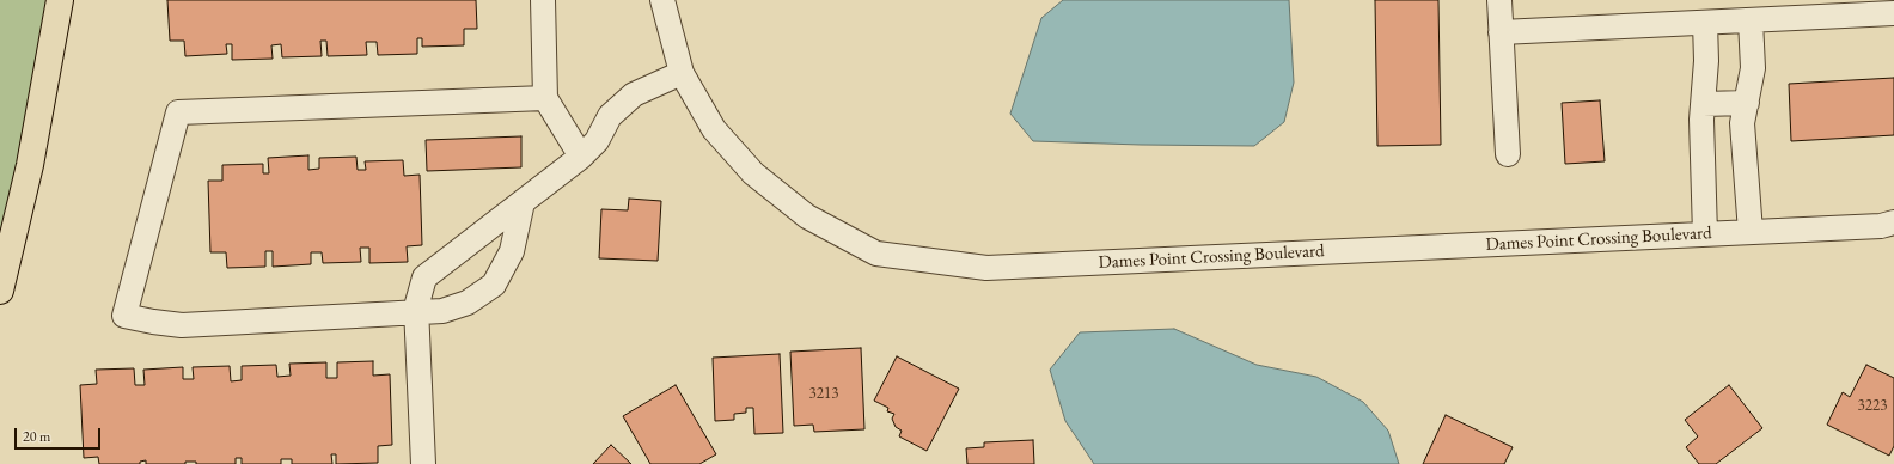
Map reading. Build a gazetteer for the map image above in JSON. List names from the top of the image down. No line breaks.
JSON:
{"streets":{"street":["Dames Point Crossing Boulevard"]},"house_numbers":["3213","3223"],"scale_bar":"20 m"}
